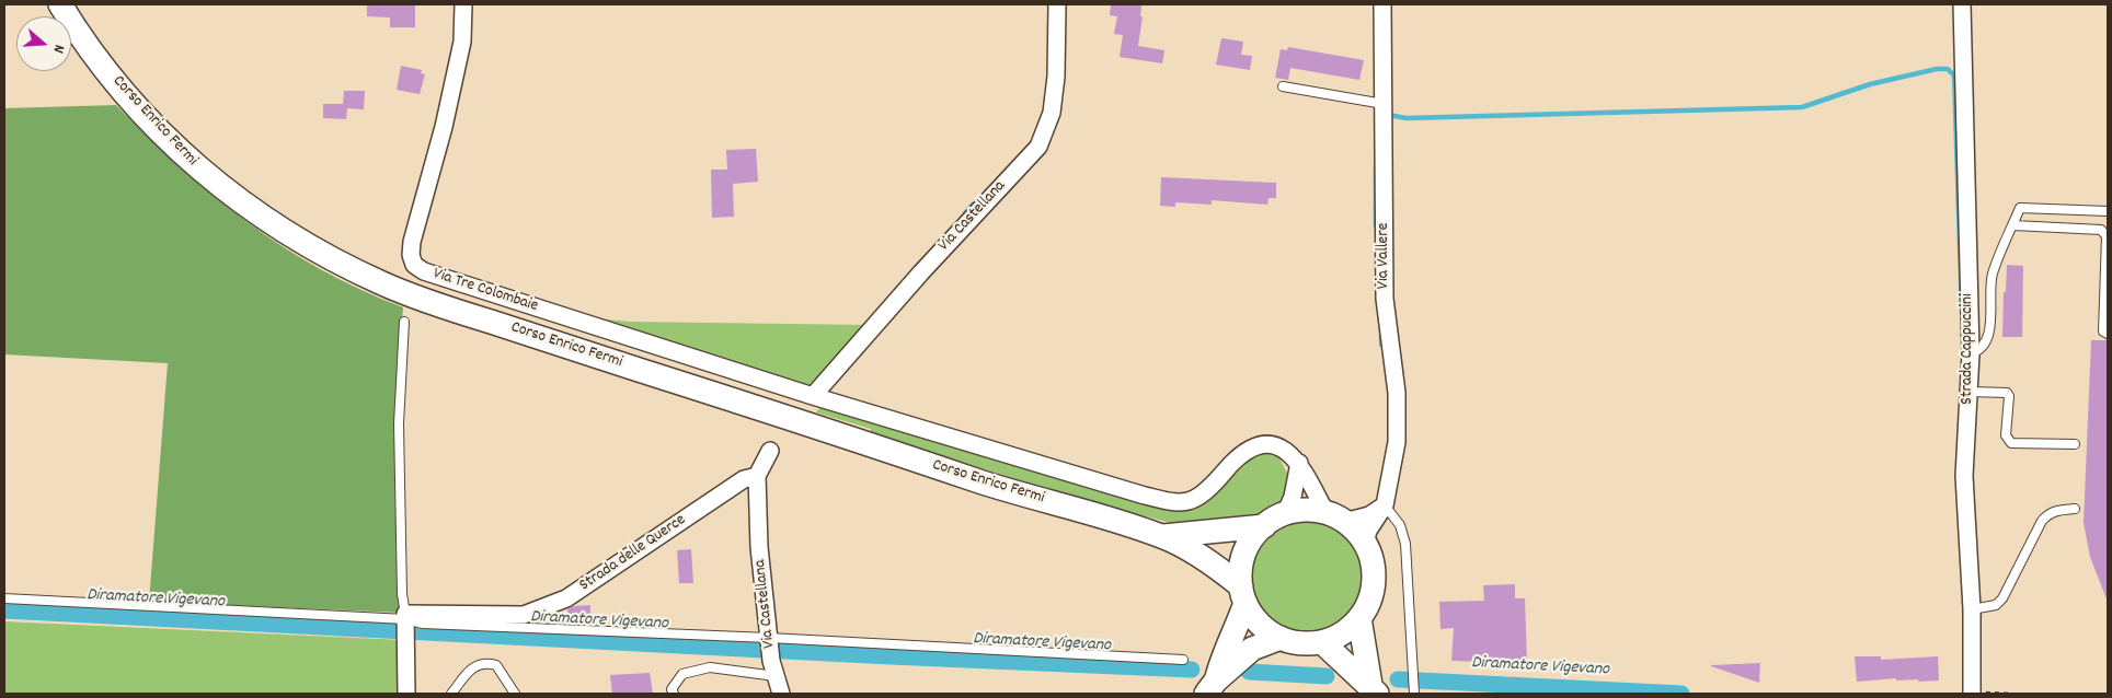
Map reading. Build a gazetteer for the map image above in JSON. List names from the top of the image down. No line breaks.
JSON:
{"streets":{"main road":["Corso Enrico Fermi"],"street":["Via Castellana","Via Vallere","Via Tre Colombaie","Strada Cappuccini","Strada delle Querce"]},"crossings":[["Corso Enrico Fermi","Via Vallere"],["Via Castellana","Via Tre Colombaie"],["Via Castellana","Strada delle Querce"]],"water":["Diramatore Vigevano"],"north":"right"}
